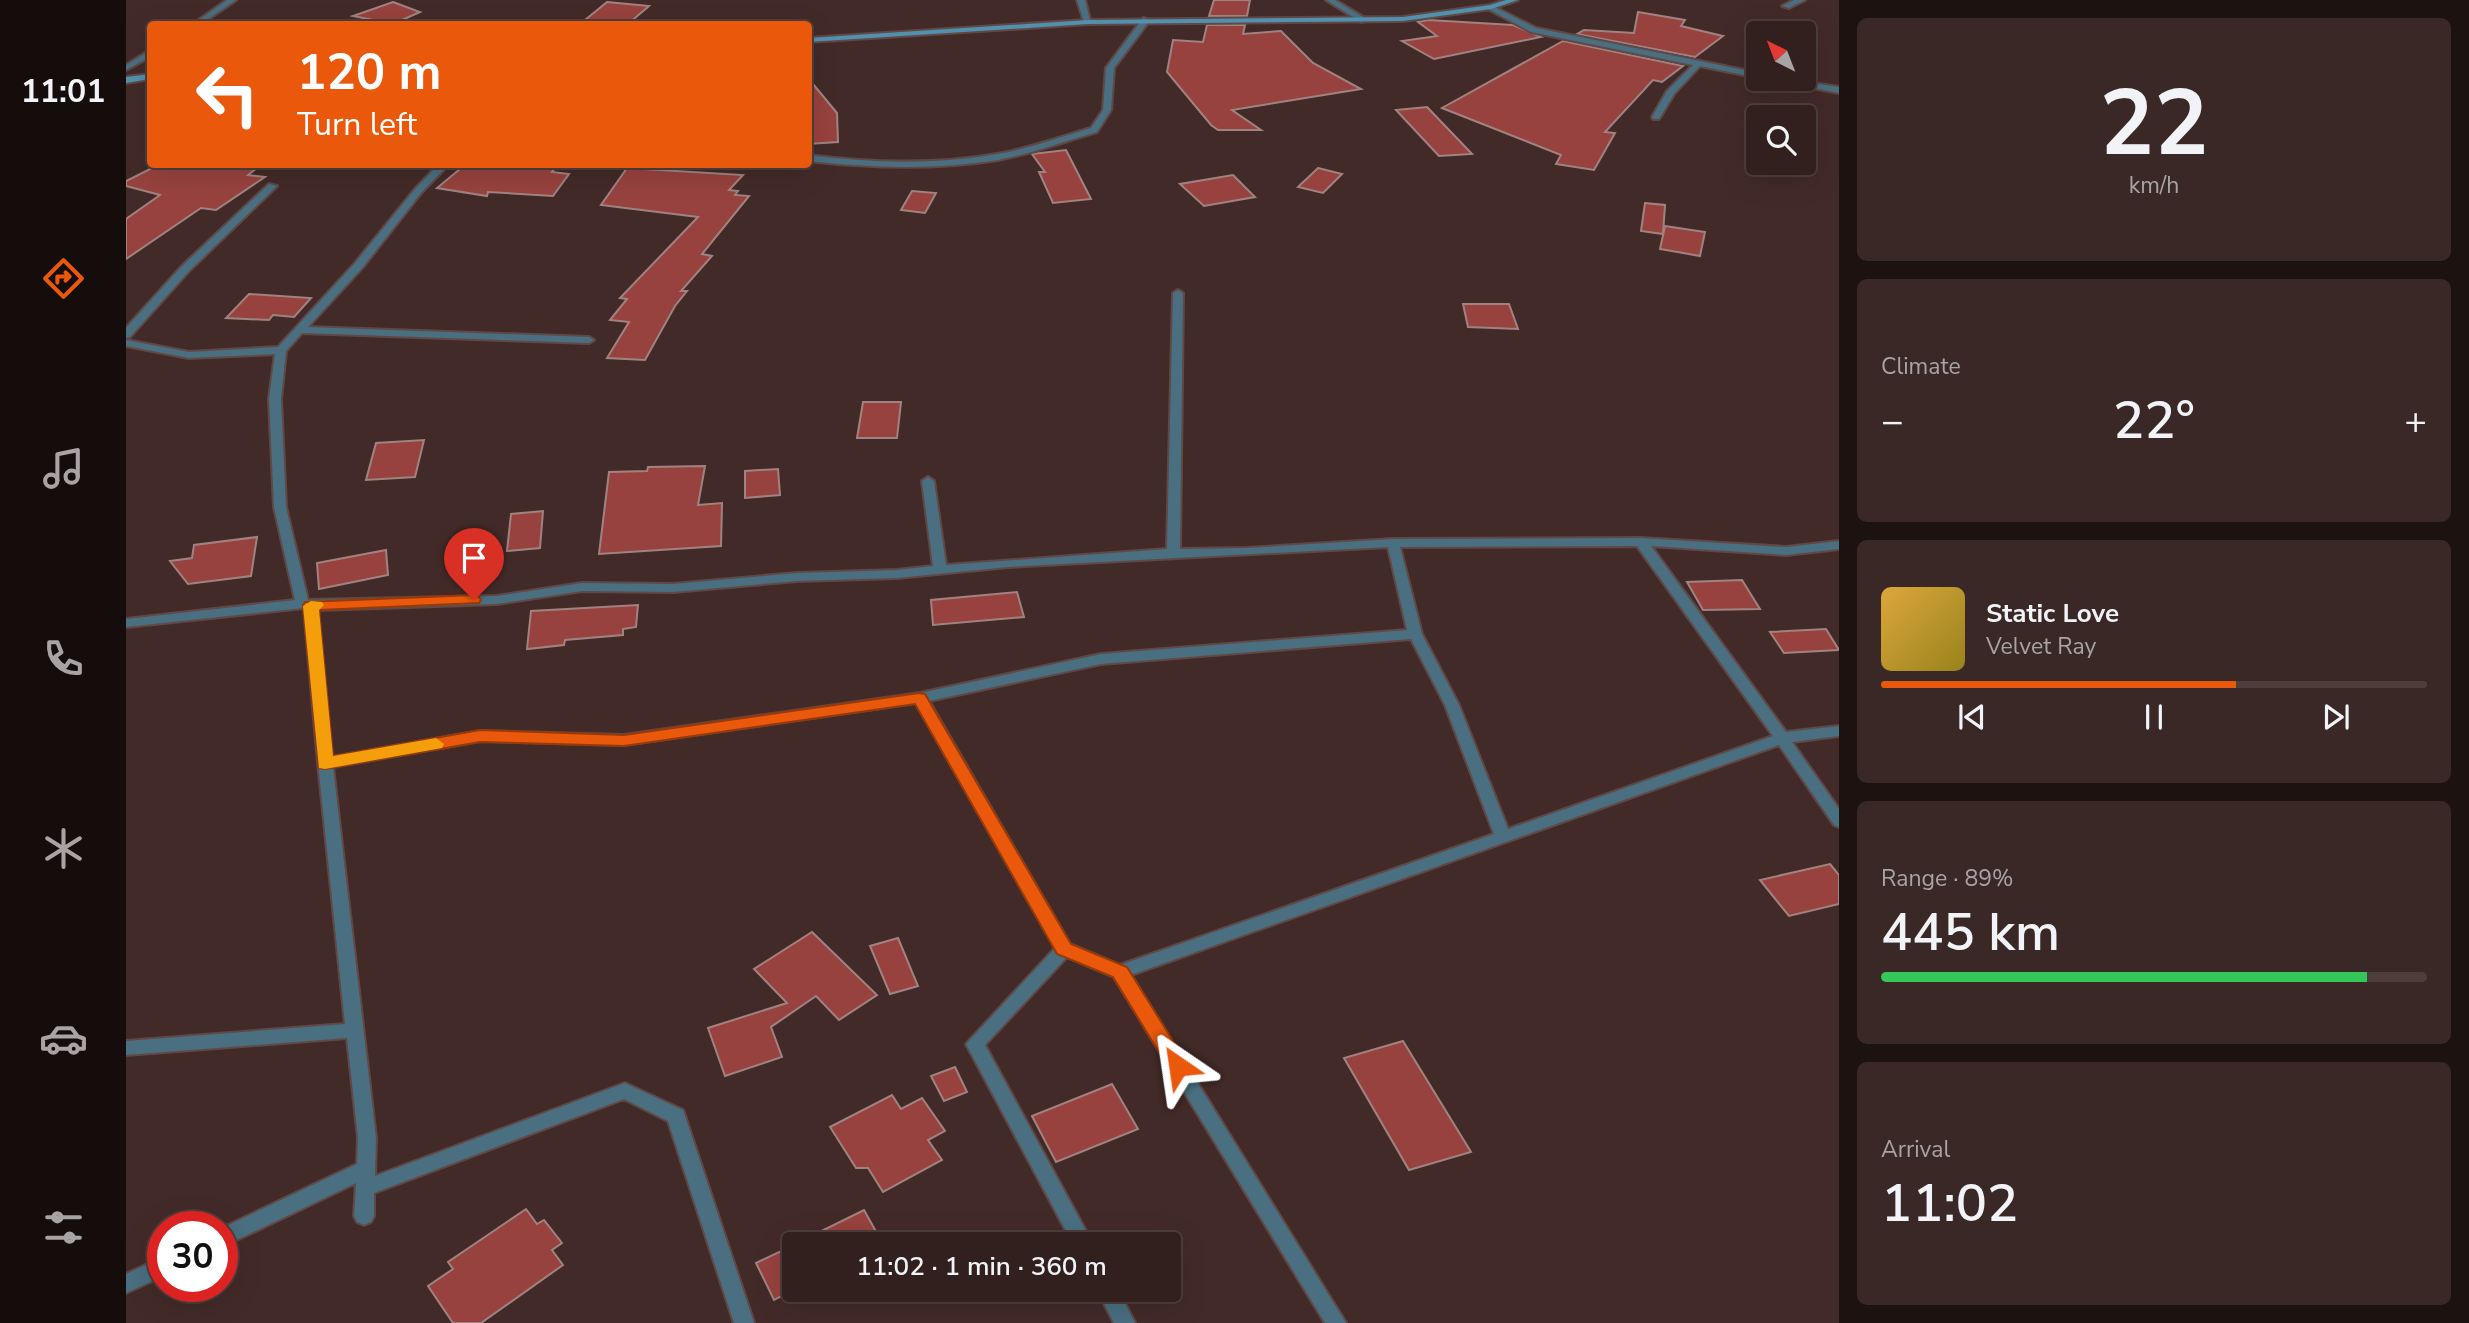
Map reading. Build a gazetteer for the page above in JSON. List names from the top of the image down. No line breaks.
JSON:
{"north":"top left","page":{"tabs":"11:01","tile":[["22","km/h"],"Climate",["Range · 89%","445 km"],["Arrival","11:02"]],"turn":["120 m","Turn left"],"heat":["−","22°","+"],"song":["Static Love","Velvet Ray"],"limit":"30","trip":"11:02 · 1 min · 360 m"}}
